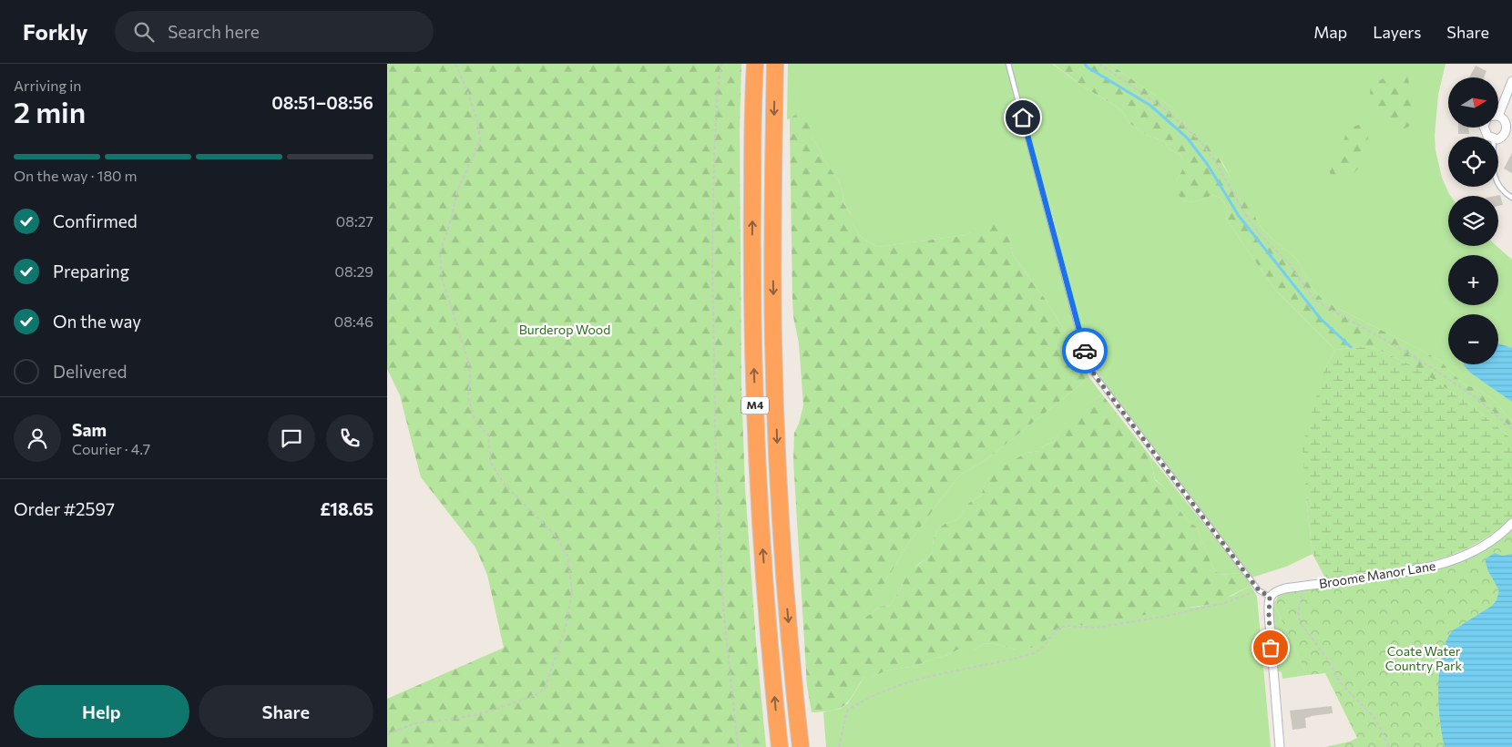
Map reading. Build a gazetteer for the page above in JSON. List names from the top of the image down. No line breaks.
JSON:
{"streets":{"highway":["M4"],"street":["Broome Manor Lane"]},"parks":["Burderop Wood","Coate Water Country Park"],"north":"right","page":{"header":"Forkly","search":"Search here","nav":["Map","Layers","Share"],"heading":["2 min","Arriving in","08:51–08:56"],"panel":["Sam","Courier · 4.7","Order #2597","£18.65"],"map_buttons":["+","−"],"bar":"On the way · 180 m","list":[["Confirmed","08:27"],["Preparing","08:29"],["On the way","08:46"],"Delivered"],"buttons":["Help","Share"]}}
